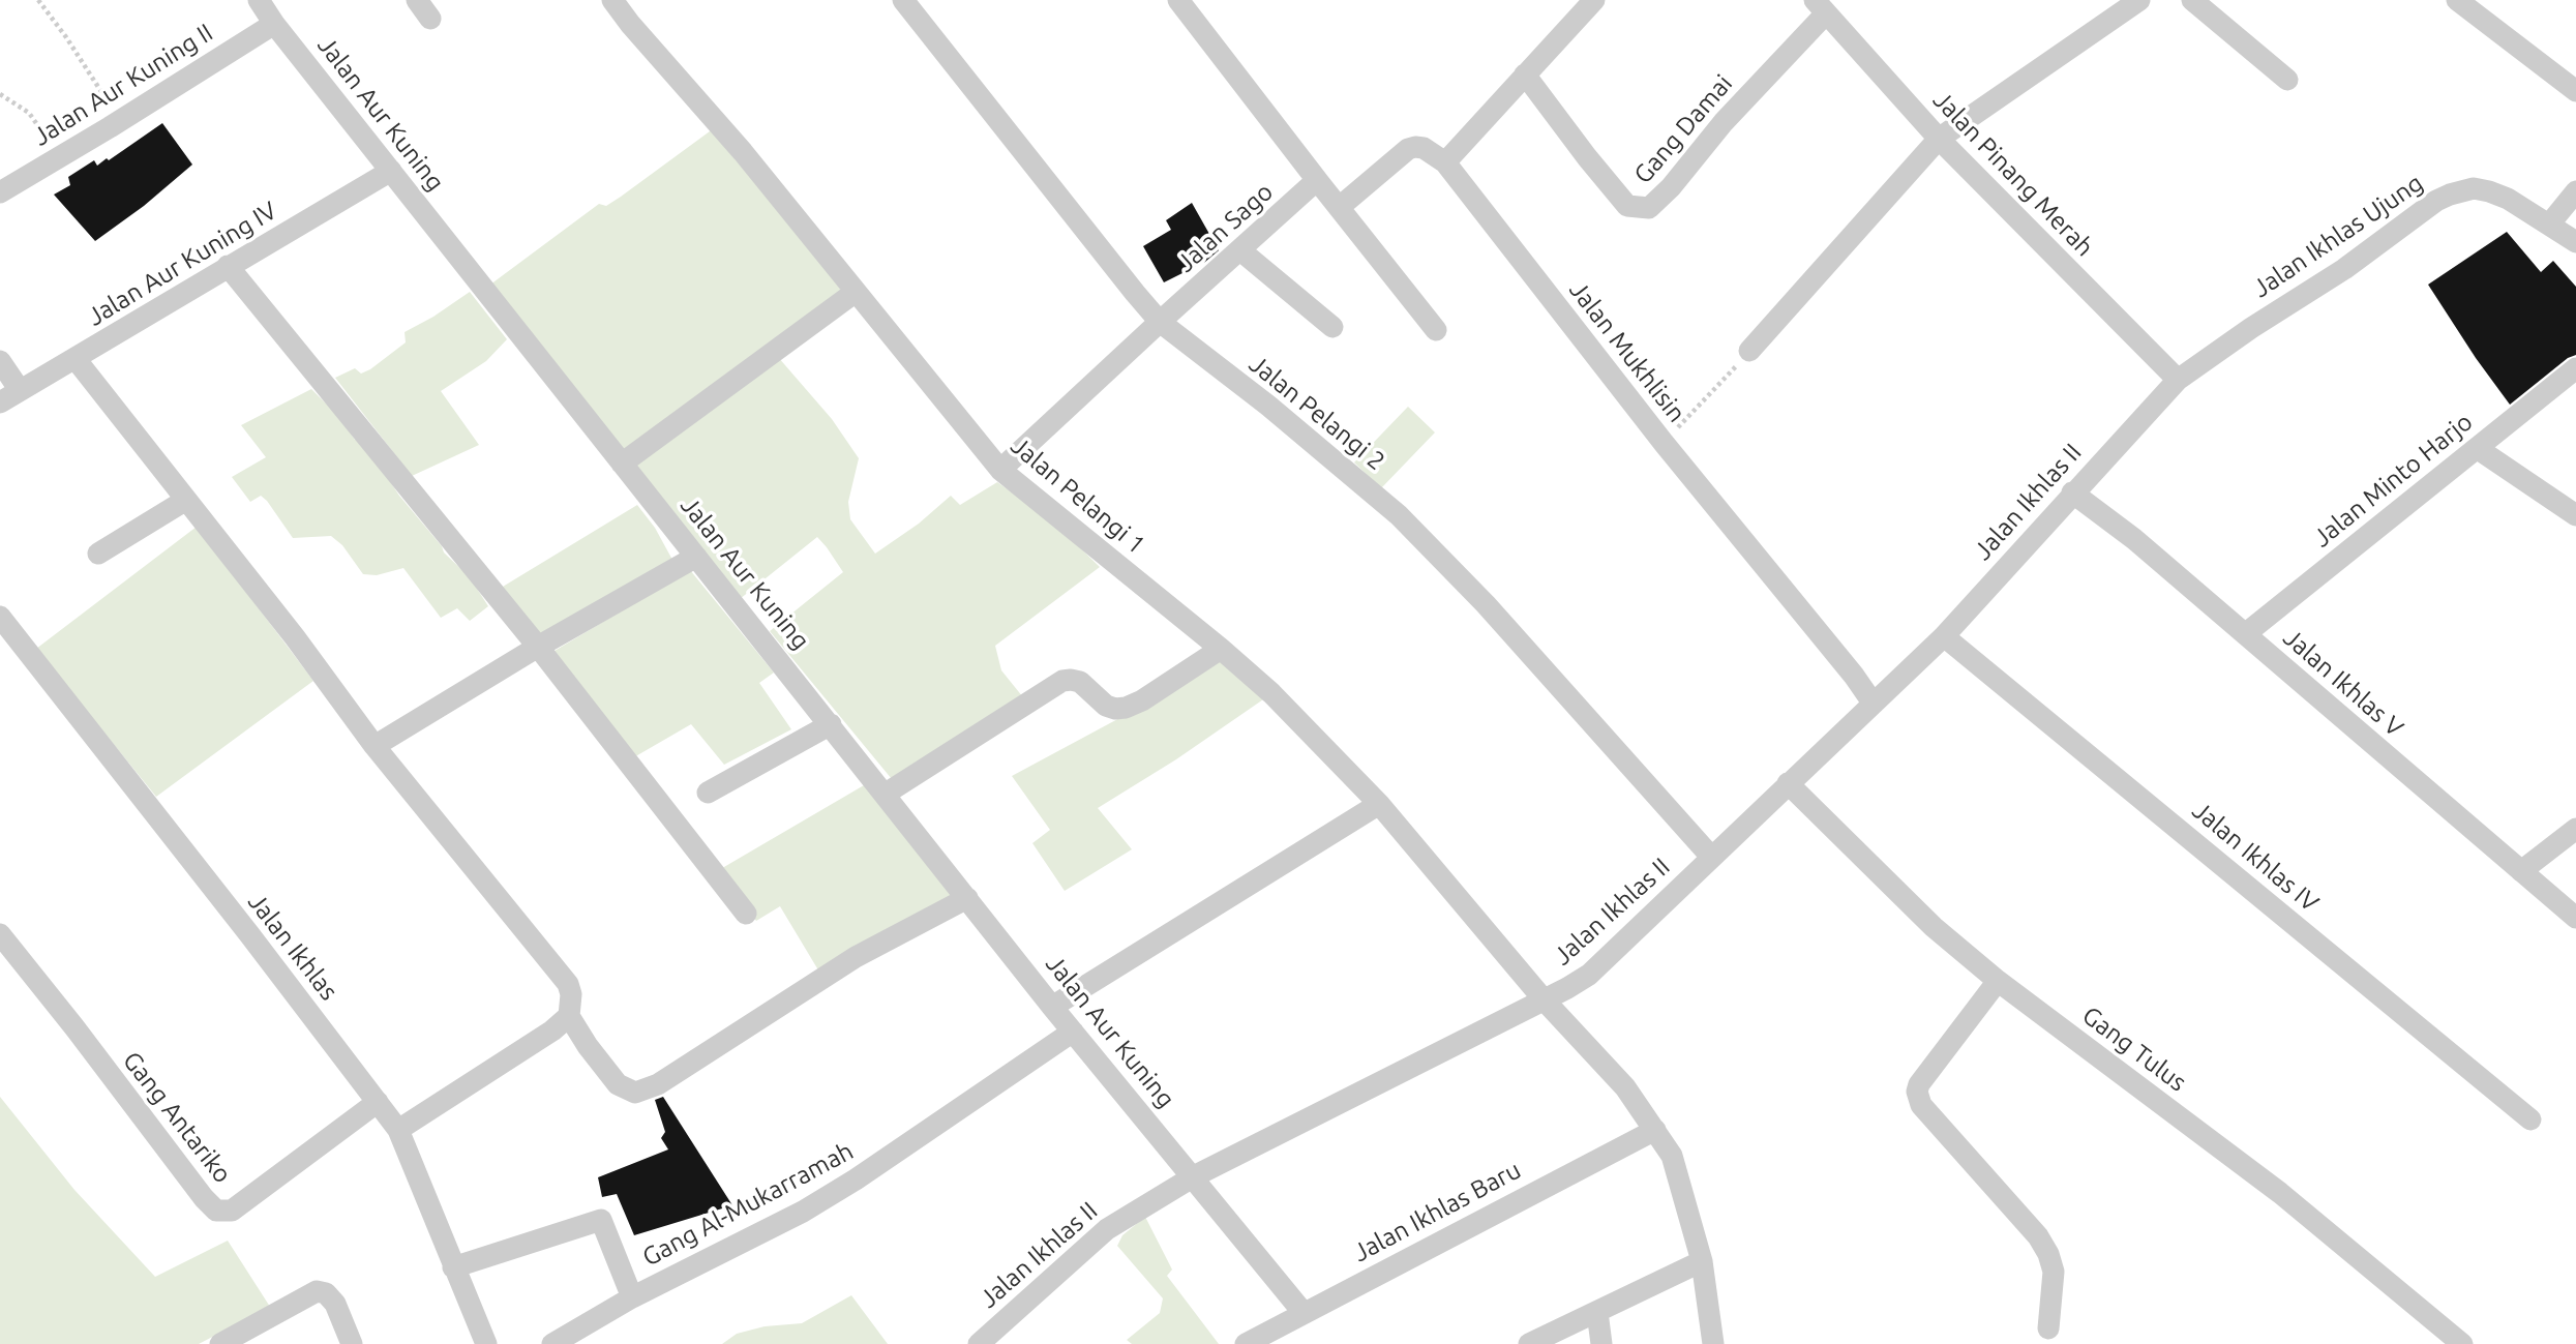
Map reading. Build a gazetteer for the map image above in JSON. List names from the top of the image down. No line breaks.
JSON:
{"streets":{"street":["Jalan Aur Kuning II","Jalan Aur Kuning","Gang Damai","Jalan Pinang Merah","Jalan Sago","Jalan Ikhlas Ujung","Jalan Aur Kuning IV","Jalan Mukhlisin","Jalan Pelangi 2","Jalan Minto Harjo","Jalan Pelangi 1","Jalan Ikhlas II","Jalan Ikhlas V","Jalan Ikhlas IV","Jalan Ikhlas","Gang Tulus","Gang Antariko","Gang Al-Mukarramah","Jalan Ikhlas Baru"]},"crossings":[["Jalan Aur Kuning II","Jalan Aur Kuning"],["Jalan Aur Kuning","Jalan Aur Kuning IV"],["Jalan Aur Kuning","Jalan Ikhlas II"],["Jalan Aur Kuning","Gang Al-Mukarramah"],["Jalan Aur Kuning","Jalan Ikhlas Baru"],["Gang Damai","Jalan Pinang Merah"],["Jalan Pinang Merah","Jalan Ikhlas Ujung"],["Jalan Pinang Merah","Jalan Ikhlas II"],["Jalan Sago","Jalan Pelangi 2"],["Jalan Sago","Jalan Pelangi 1"],["Jalan Ikhlas Ujung","Jalan Ikhlas II"],["Jalan Mukhlisin","Jalan Ikhlas II"],["Jalan Pelangi 2","Jalan Ikhlas II"],["Jalan Minto Harjo","Jalan Ikhlas V"],["Jalan Pelangi 1","Jalan Ikhlas II"],["Jalan Pelangi 1","Jalan Ikhlas Baru"],["Jalan Ikhlas II","Jalan Ikhlas V"],["Jalan Ikhlas II","Jalan Ikhlas IV"],["Jalan Ikhlas II","Gang Tulus"],["Jalan Ikhlas","Gang Antariko"]]}
